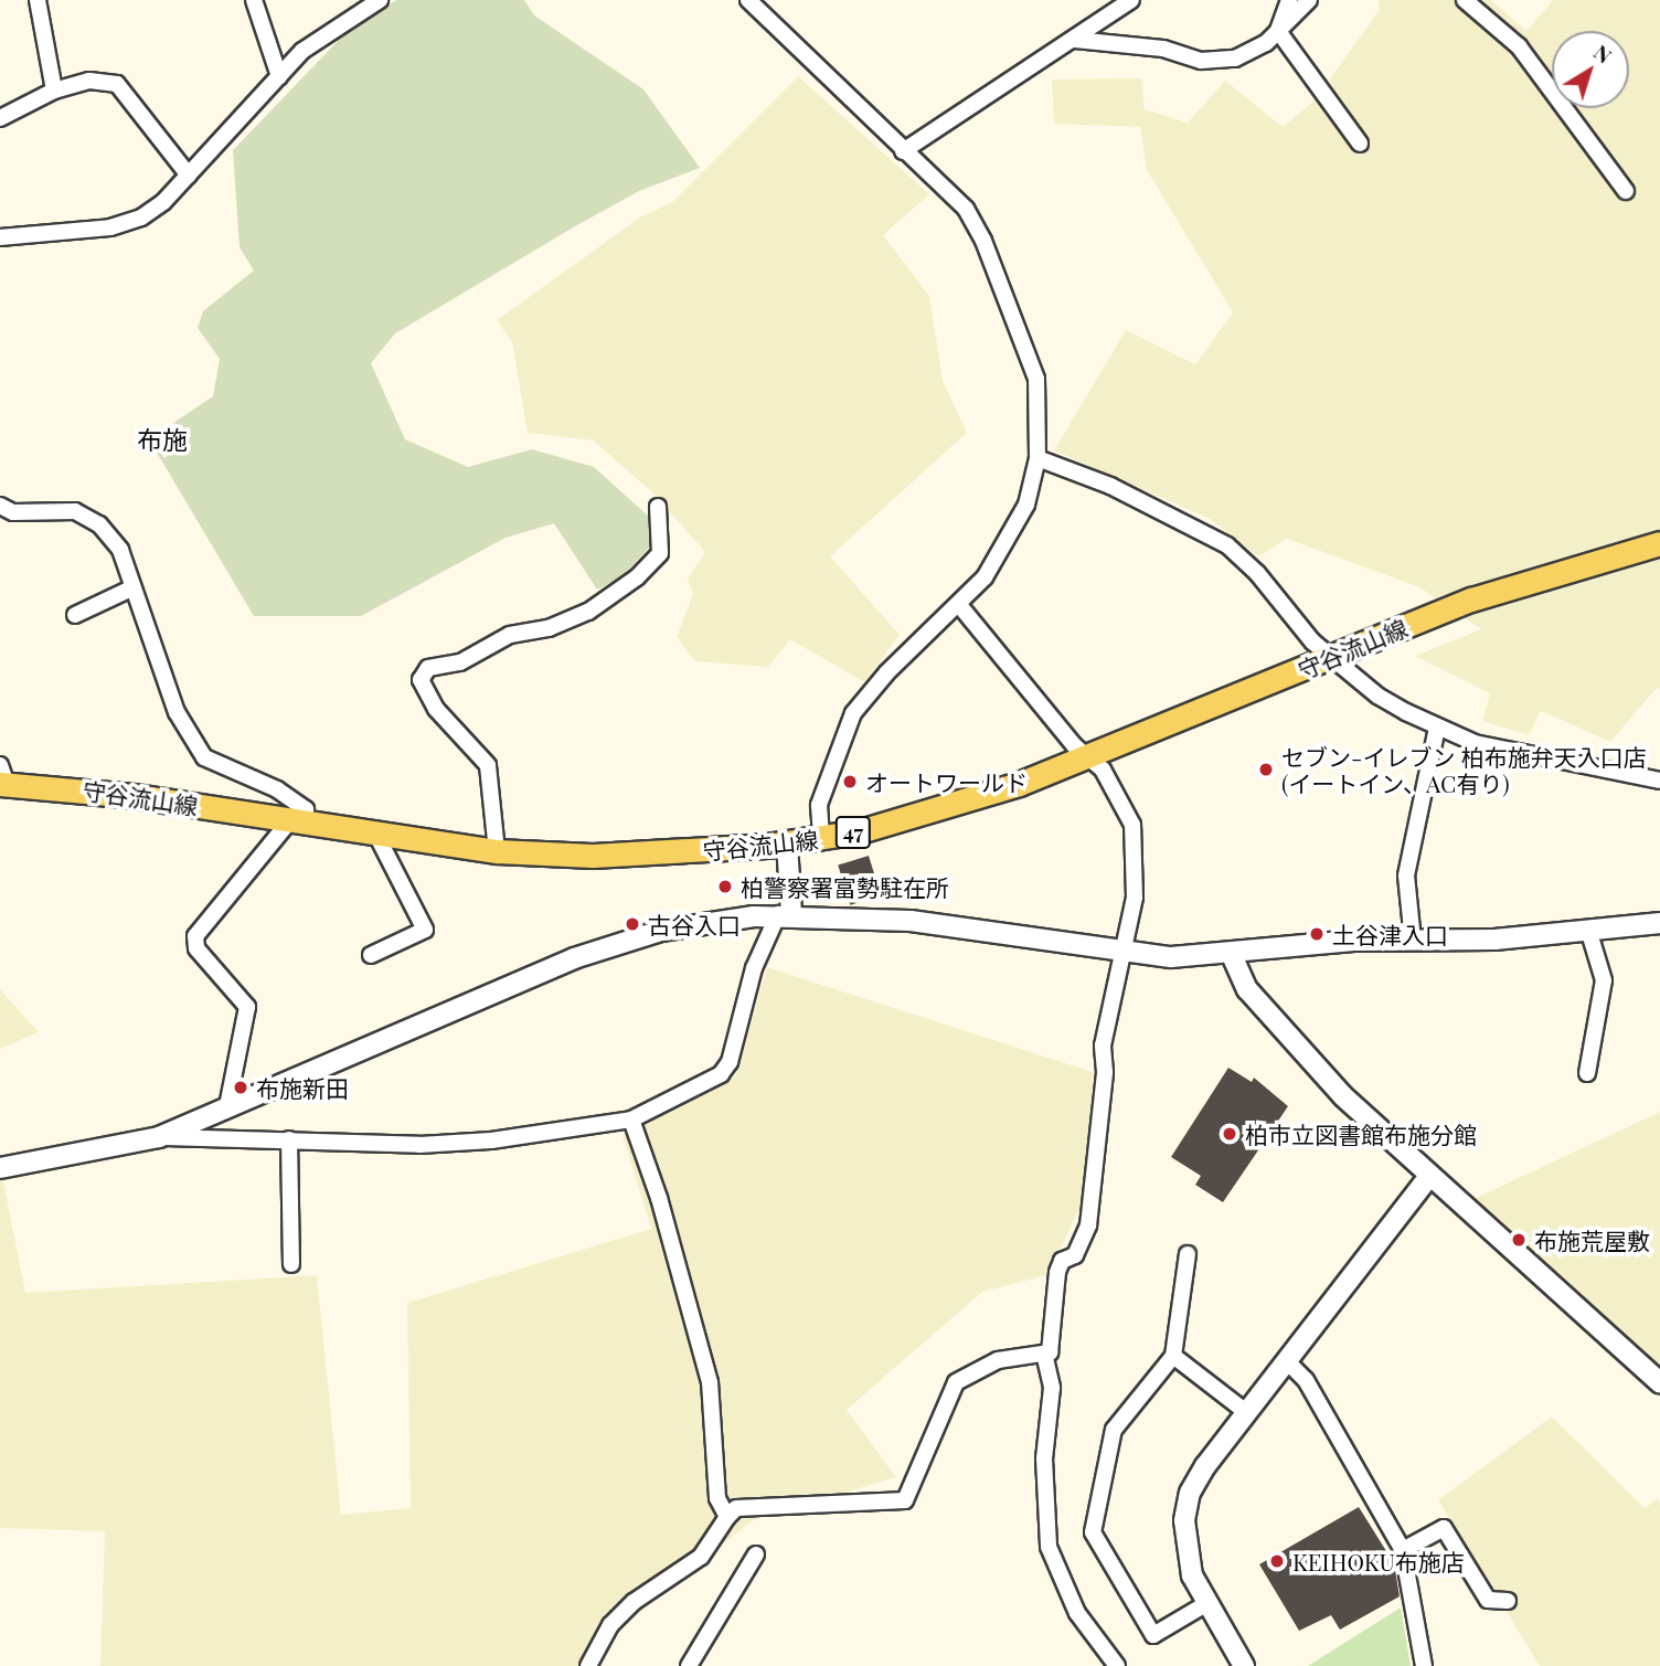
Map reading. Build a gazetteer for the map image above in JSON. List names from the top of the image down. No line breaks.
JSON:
{"streets":{"main road":["守谷流山線","47"]},"districts":["布施"],"places":["セブン-イレブン 柏布施弁天入口店 (イートイン、AC有り)","オートワールド","柏警察署富勢駐在所","古谷入口","土谷津入口","布施新田","柏市立図書館布施分館","布施荒屋敷","KEIHOKU布施店"],"north":"top right"}
